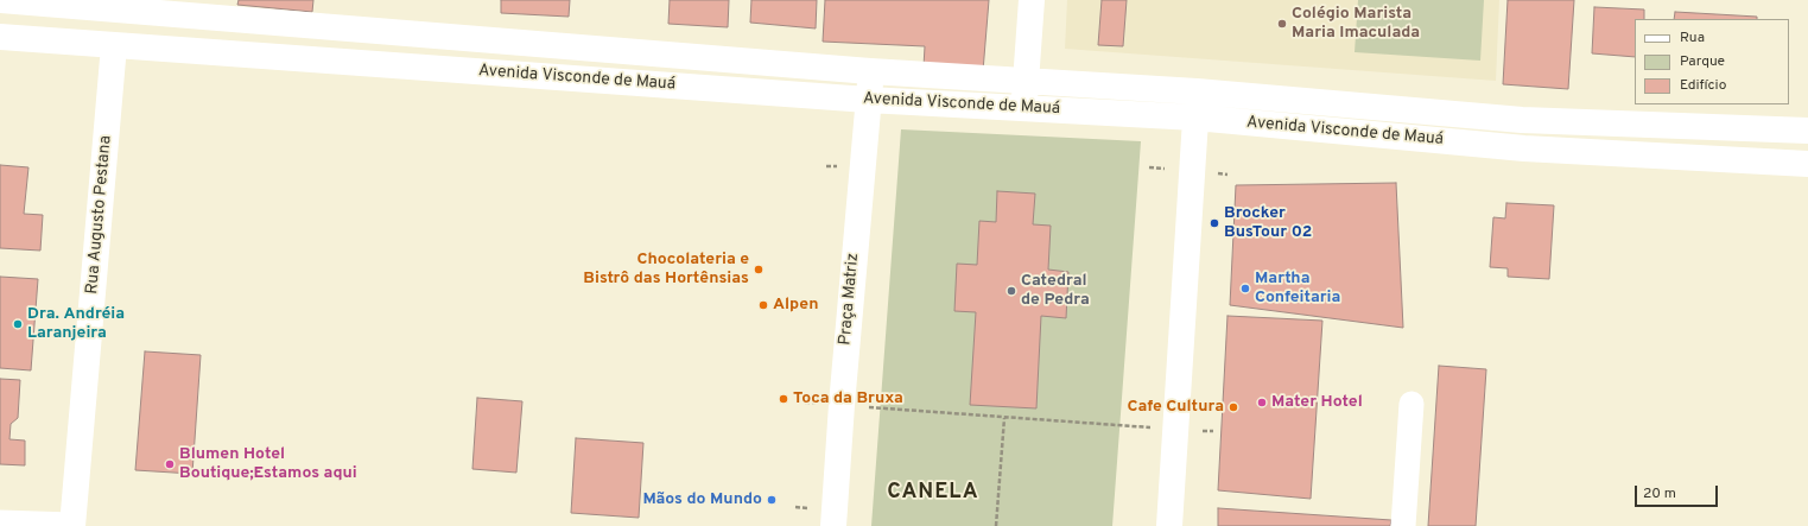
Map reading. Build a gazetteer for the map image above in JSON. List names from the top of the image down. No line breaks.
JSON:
{"streets":{"main road":["Avenida Visconde de Mauá","Rua Augusto Pestana","Praça Matriz"]},"crossings":[["Avenida Visconde de Mauá","Rua Augusto Pestana"],["Avenida Visconde de Mauá","Praça Matriz"]],"districts":["CANELA"],"places":["Colégio Marista Maria Imaculada","Brocker BusTour 02","Chocolateria e Bistrô das Hortênsias","Martha Confeitaria","Catedral de Pedra","Alpen","Dra. Andréia Laranjeira","Toca da Bruxa","Mater Hotel","Cafe Cultura","Blumen Hotel Boutique;Estamos aqui","Mãos do Mundo"],"legend":["Rua","Parque","Edifício"],"scale_bar":"20 m"}
